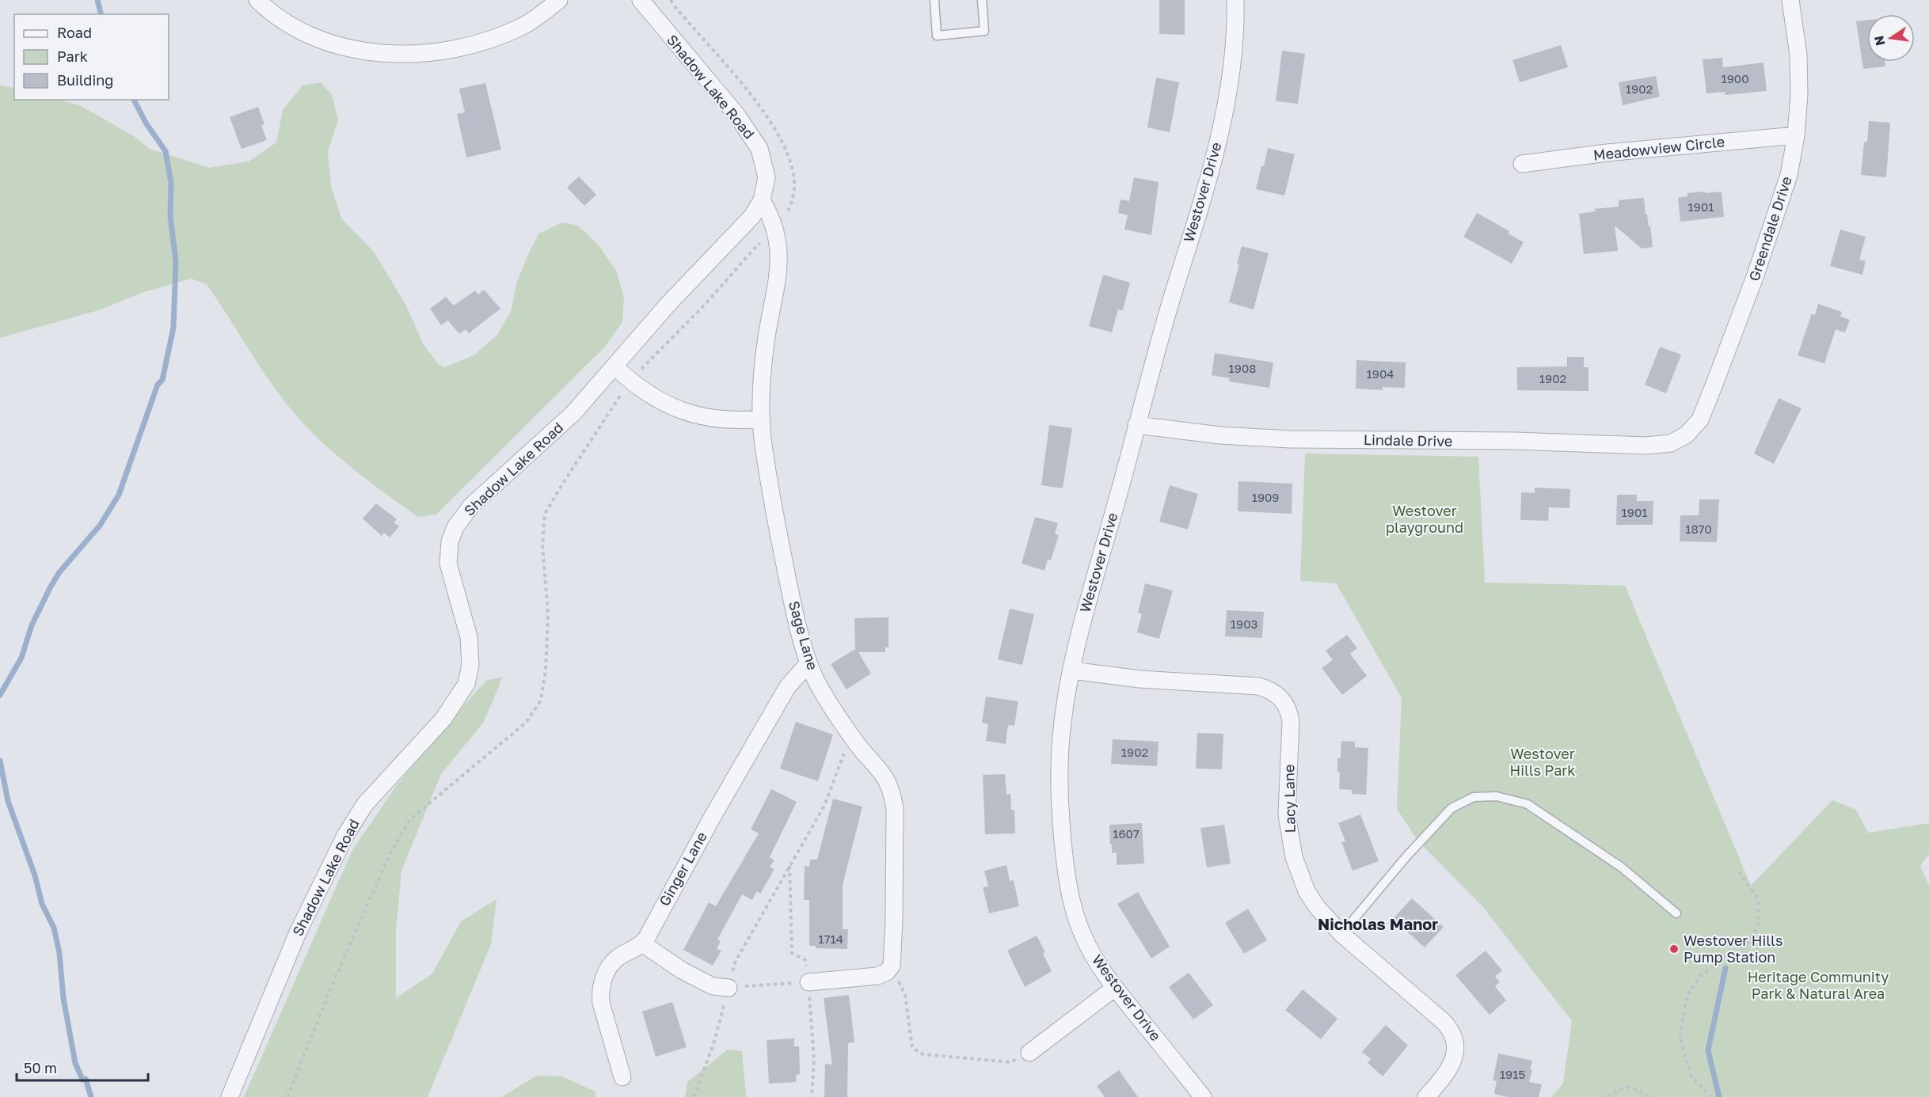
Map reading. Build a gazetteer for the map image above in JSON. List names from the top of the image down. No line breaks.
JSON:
{"streets":{"street":["Shadow Lake Road","Meadowview Circle","Westover Drive","Greendale Drive","Lindale Drive","Sage Lane","Lacy Lane","Ginger Lane"]},"crossings":[["Shadow Lake Road","Sage Lane"],["Meadowview Circle","Greendale Drive"],["Westover Drive","Lindale Drive"],["Westover Drive","Lacy Lane"],["Greendale Drive","Lindale Drive"],["Sage Lane","Ginger Lane"]],"districts":["Nicholas Manor"],"parks":["Westover playground","Westover Hills Park","Heritage Community Park & Natural Area"],"places":["Westover Hills Pump Station"],"house_numbers":["1900","1902","1901","1908","1904","1902","1909","1901","1870","1903","1902","1607","1714","1915"],"legend":["Road","Park","Building"],"scale_bar":"50 m","north":"left"}
